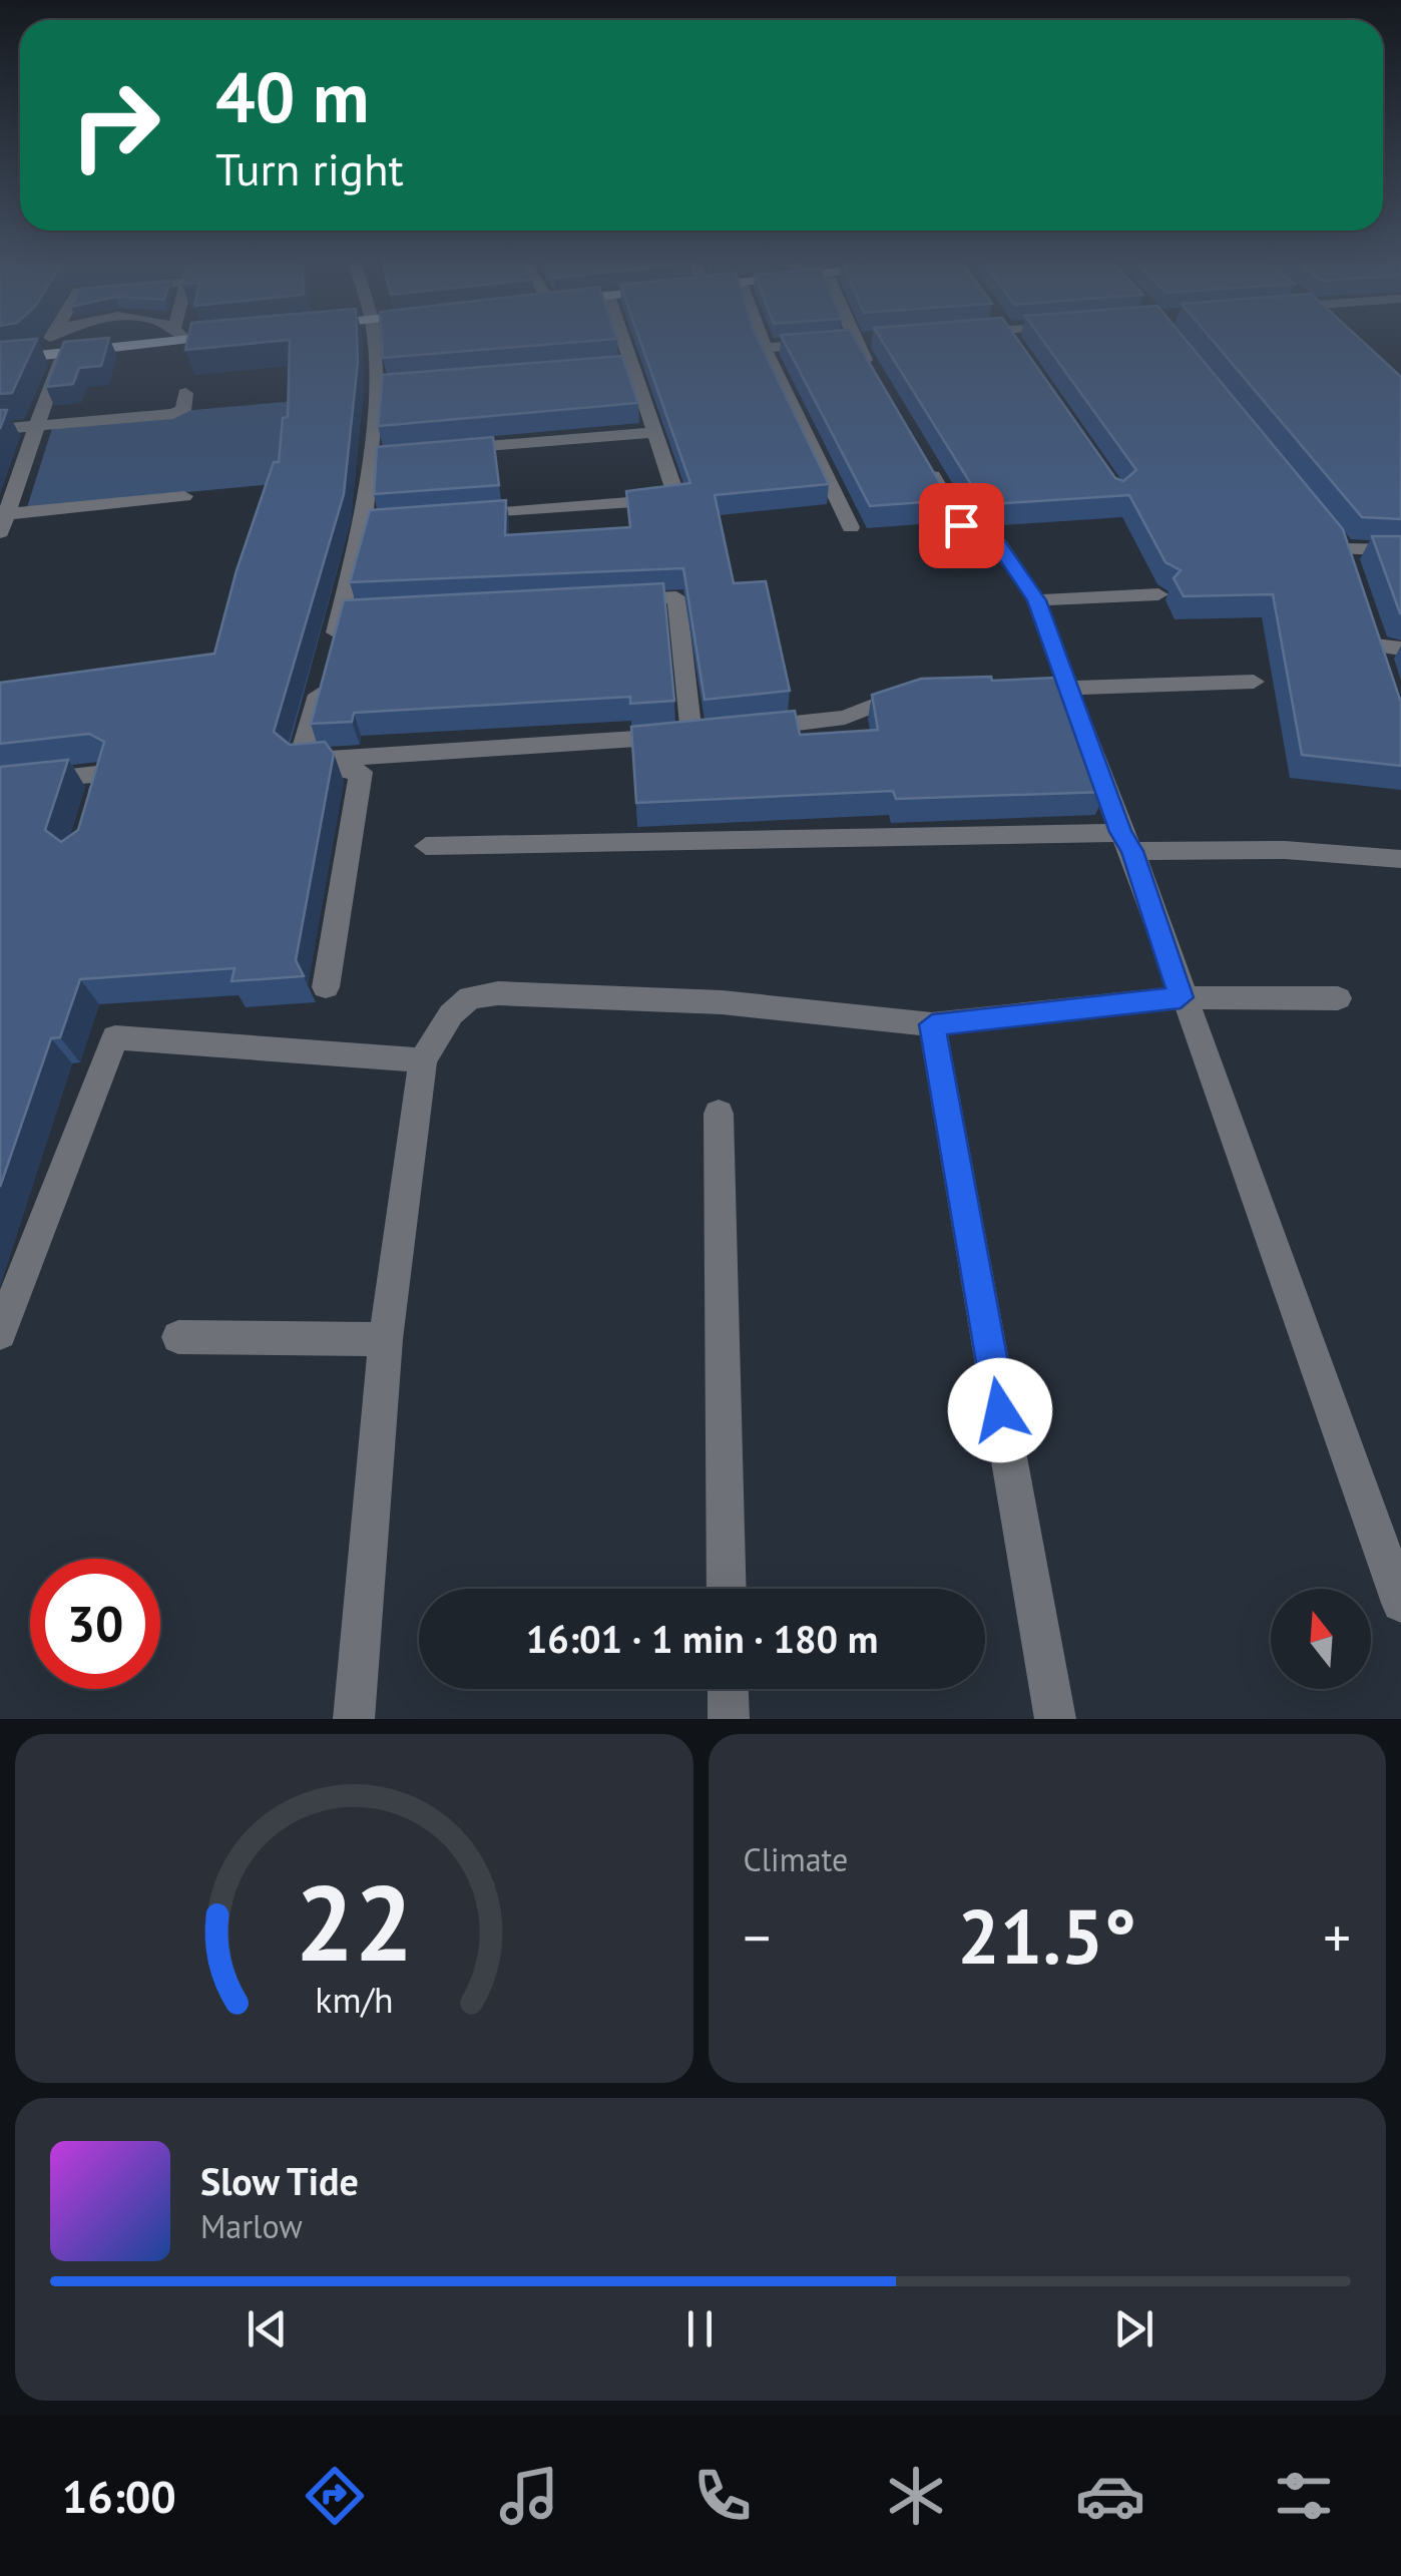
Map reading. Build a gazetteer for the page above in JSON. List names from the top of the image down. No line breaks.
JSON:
{"north":"top","page":{"turn":["40 m","Turn right"],"limit":"30","trip":"16:01 · 1 min · 180 m","tile":"Climate","heat":["−","21.5°","+"],"song":["Slow Tide","Marlow"],"tabs":"16:00","gauge":["22","km/h"]}}
